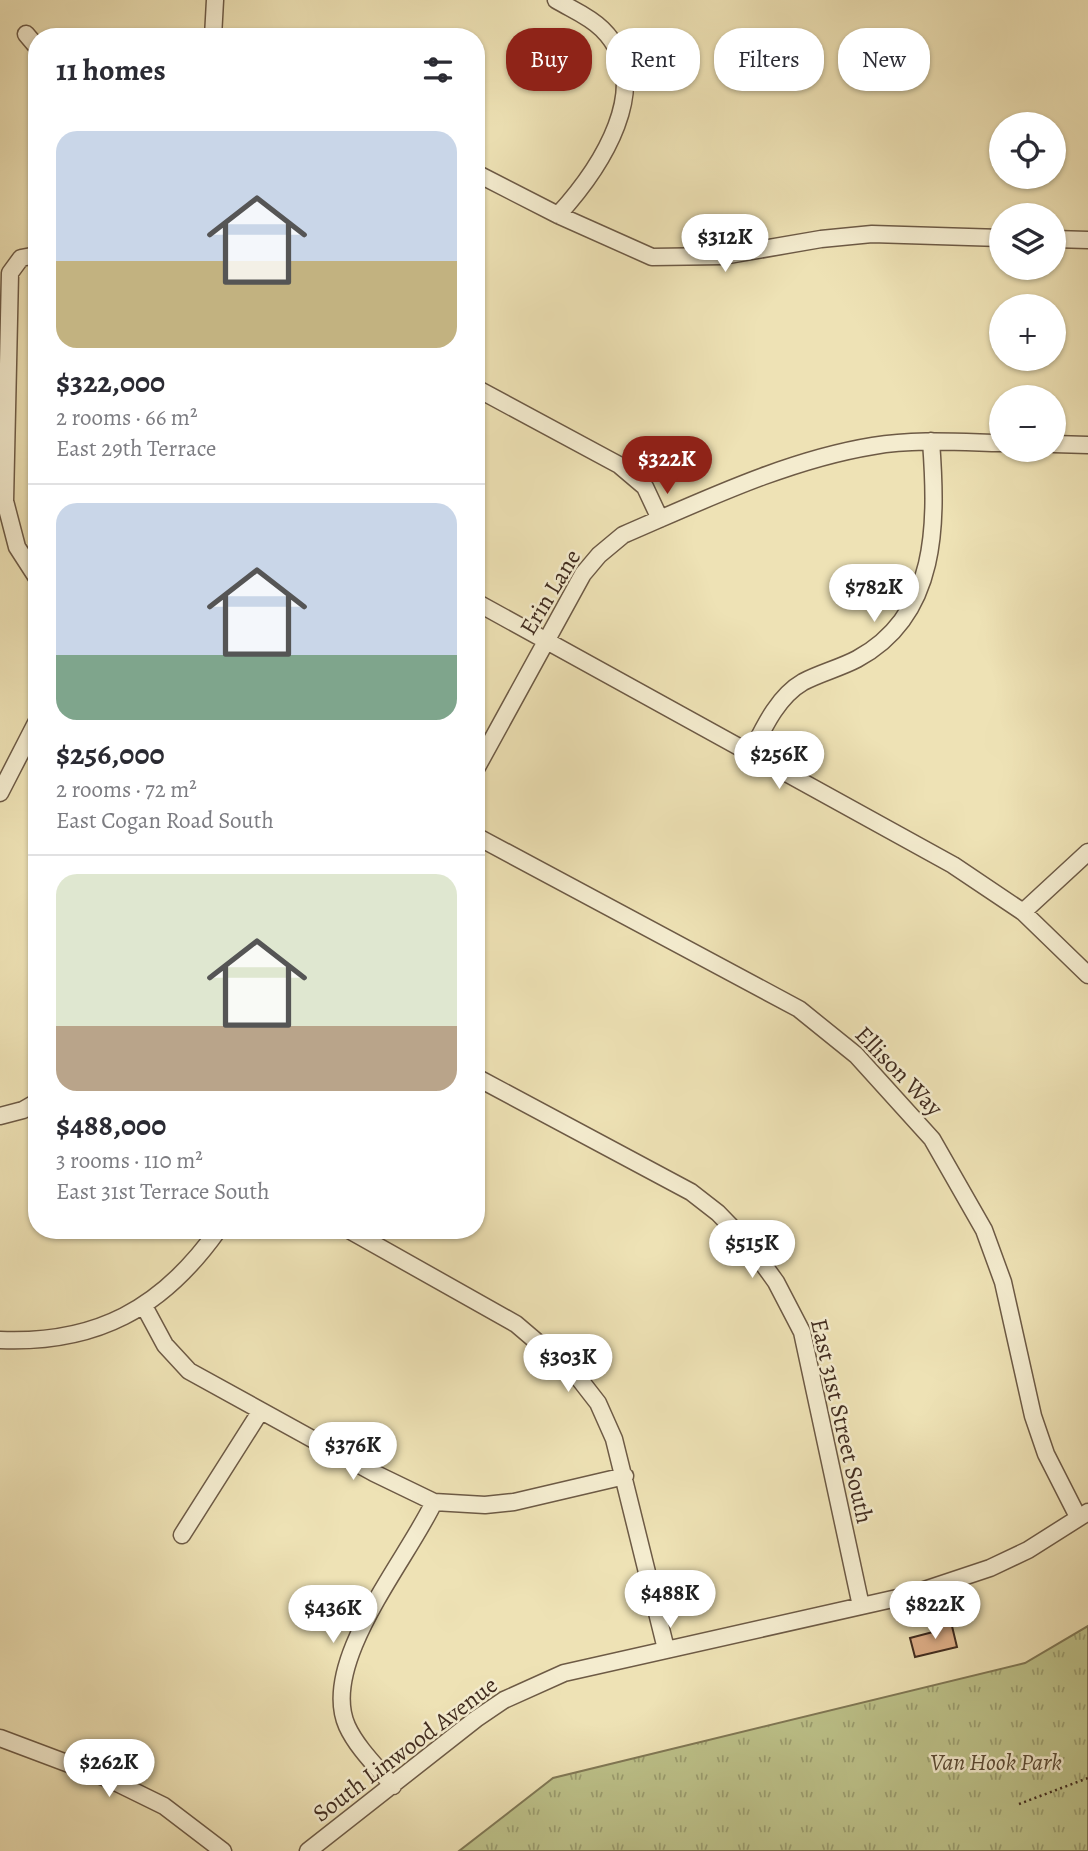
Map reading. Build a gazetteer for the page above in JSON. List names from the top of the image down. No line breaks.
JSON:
{"streets":{"street":["Erin Lane","Ellison Way","East 31st Street South","South Linwood Avenue"]},"crossings":[["Ellison Way","South Linwood Avenue"],["East 31st Street South","South Linwood Avenue"]],"parks":["Van Hook Park"],"page":{"chip":["Buy","Rent","Filters","New"],"heading":"11 homes","map_buttons":["+","−"],"list":[{"name":"$322,000","note":"2 rooms · 66 m² · East 29th Terrace"},{"name":"$256,000","note":"2 rooms · 72 m² · East Cogan Road South"},{"name":"$488,000","note":"3 rooms · 110 m² · East 31st Terrace South"}],"price":["$312K","$322K","$782K","$256K","$515K","$303K","$376K","$488K","$822K","$436K","$262K"]}}
